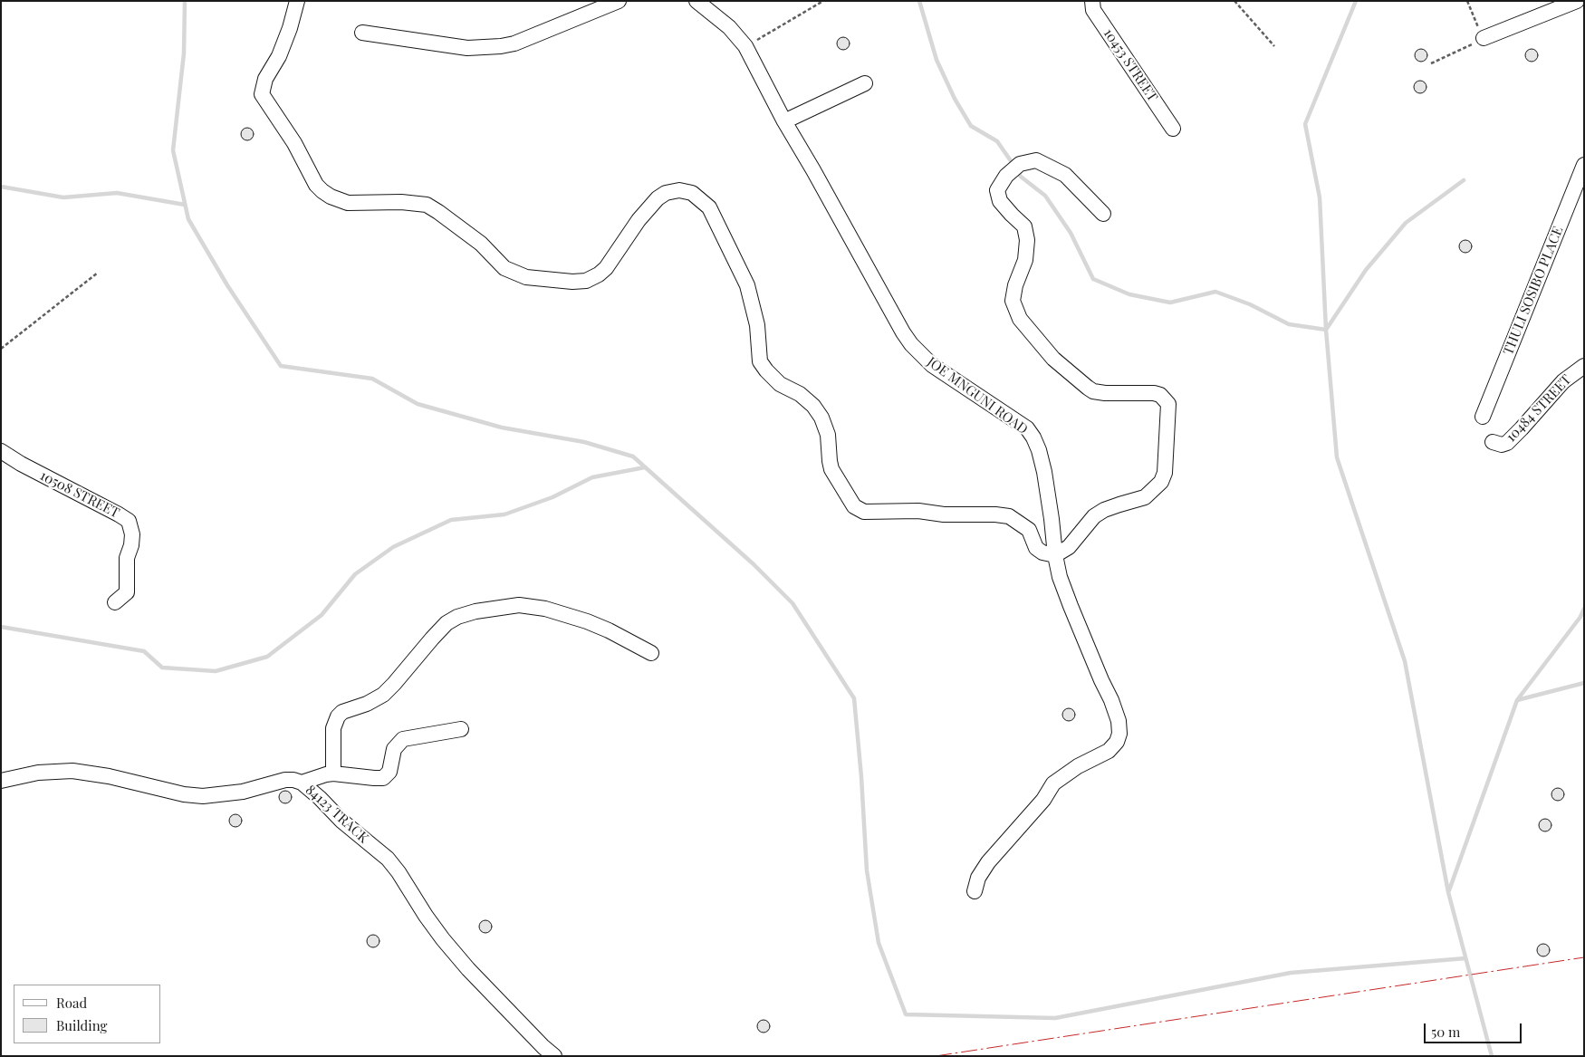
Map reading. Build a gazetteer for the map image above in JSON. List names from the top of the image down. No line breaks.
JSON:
{"streets":{"street":["10453 STREET","THULI SOSIBO PLACE","JOE MNGUNI ROAD","10484 STREET","10508 STREET","84123 TRACK"]},"legend":["Road","Building"],"scale_bar":"50 m"}
